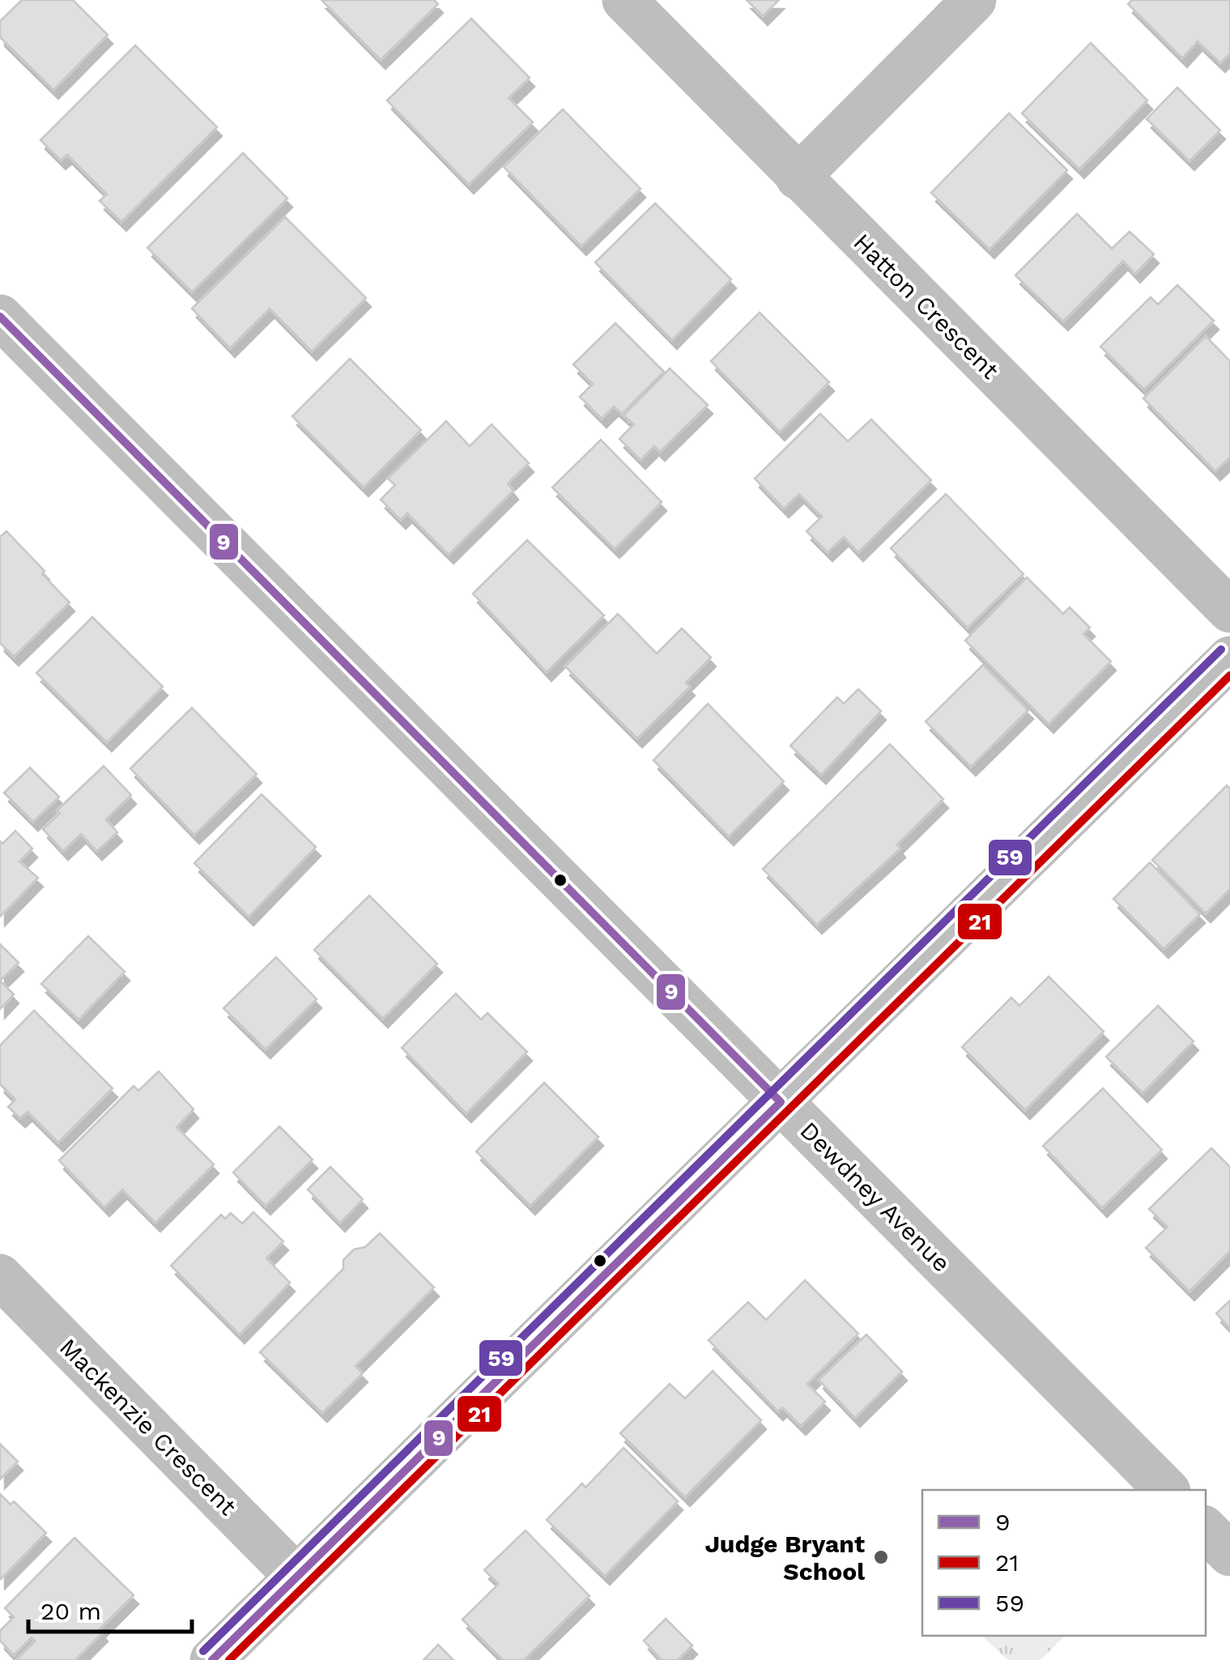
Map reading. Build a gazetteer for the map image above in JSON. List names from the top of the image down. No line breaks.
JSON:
{"streets":{"street":["Hatton Crescent","Dewdney Avenue","Mackenzie Crescent"]},"places":["Judge Bryant School"],"lines":["transit line 9","transit line 59","transit line 21"],"legend":["9","21","59"],"scale_bar":"20 m"}
